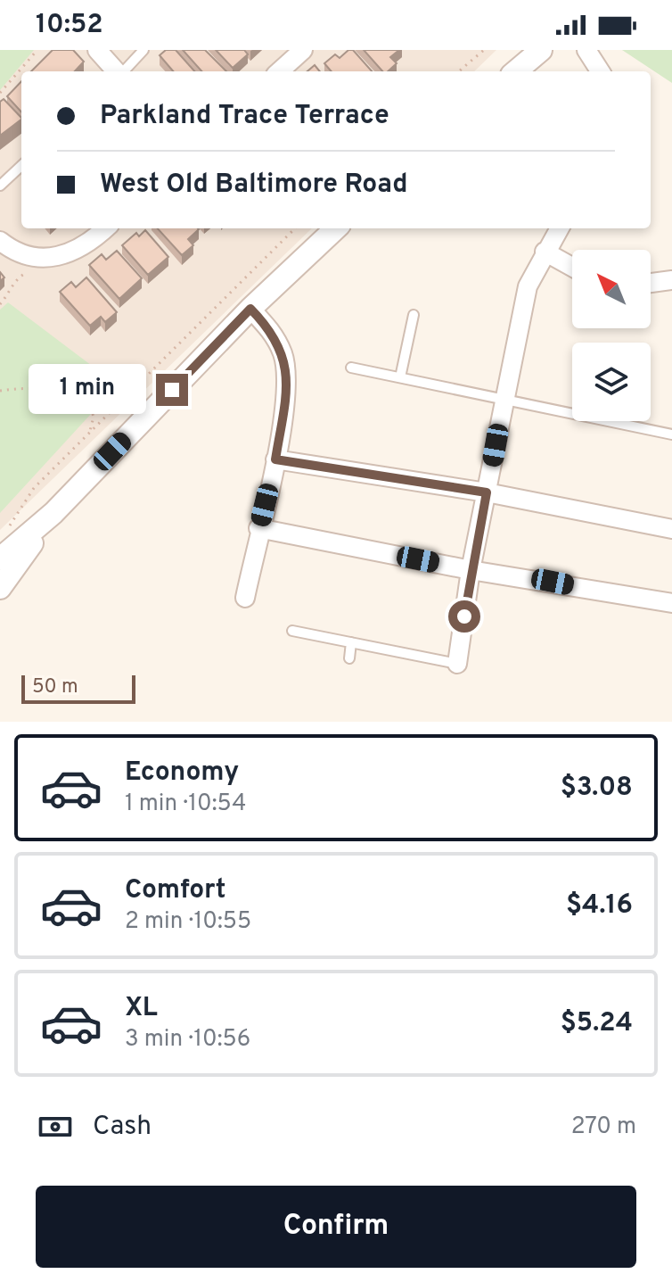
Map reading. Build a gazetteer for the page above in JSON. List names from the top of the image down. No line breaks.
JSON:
{"scale_bar":"50 m","north":"top left","page":{"status":"10:52","banner":["Parkland Trace Terrace","West Old Baltimore Road"],"bubble":"1 min","scale":"50 m","list":[{"name":"Economy","note":"1 min · 10:54","value":"$3.08"},{"name":"Comfort","note":"2 min · 10:55","value":"$4.16"},{"name":"XL","note":"3 min · 10:56","value":"$5.24"}],"pay":["Cash","270 m"],"buttons":"Confirm"}}
